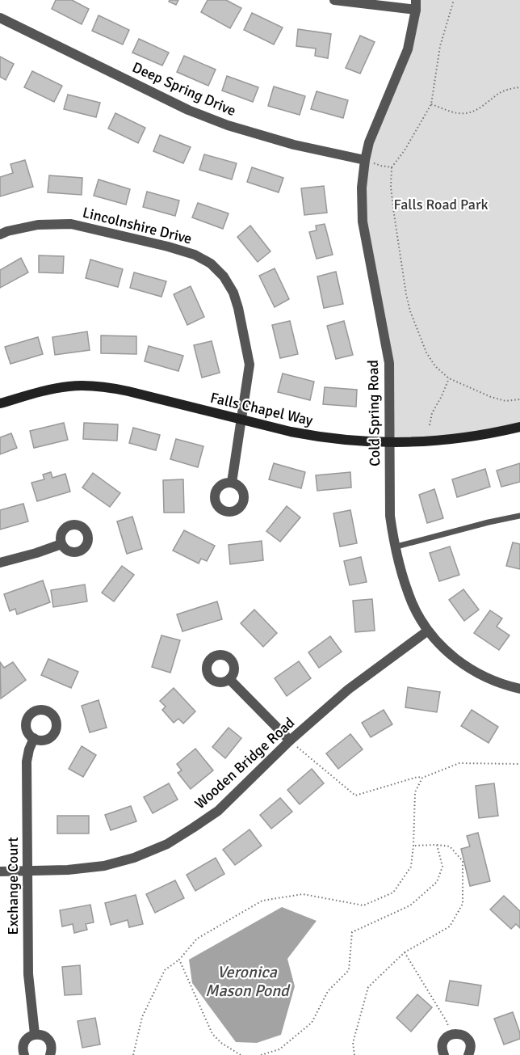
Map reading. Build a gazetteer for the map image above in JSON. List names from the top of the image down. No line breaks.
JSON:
{"streets":{"street":["Deep Spring Drive","Lincolnshire Drive","Falls Chapel Way","Cold Spring Road","Wooden Bridge Road","Exchange Court"]},"crossings":[["Deep Spring Drive","Cold Spring Road"],["Lincolnshire Drive","Falls Chapel Way"],["Falls Chapel Way","Cold Spring Road"],["Cold Spring Road","Wooden Bridge Road"],["Wooden Bridge Road","Exchange Court"]],"water":["Veronica Mason Pond"],"parks":["Falls Road Park"]}
